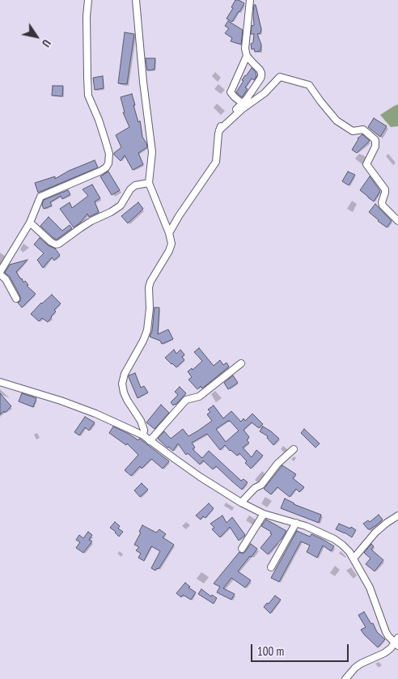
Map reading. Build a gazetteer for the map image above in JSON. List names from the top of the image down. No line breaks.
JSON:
{"scale_bar":"100 m","north":"bottom right"}
